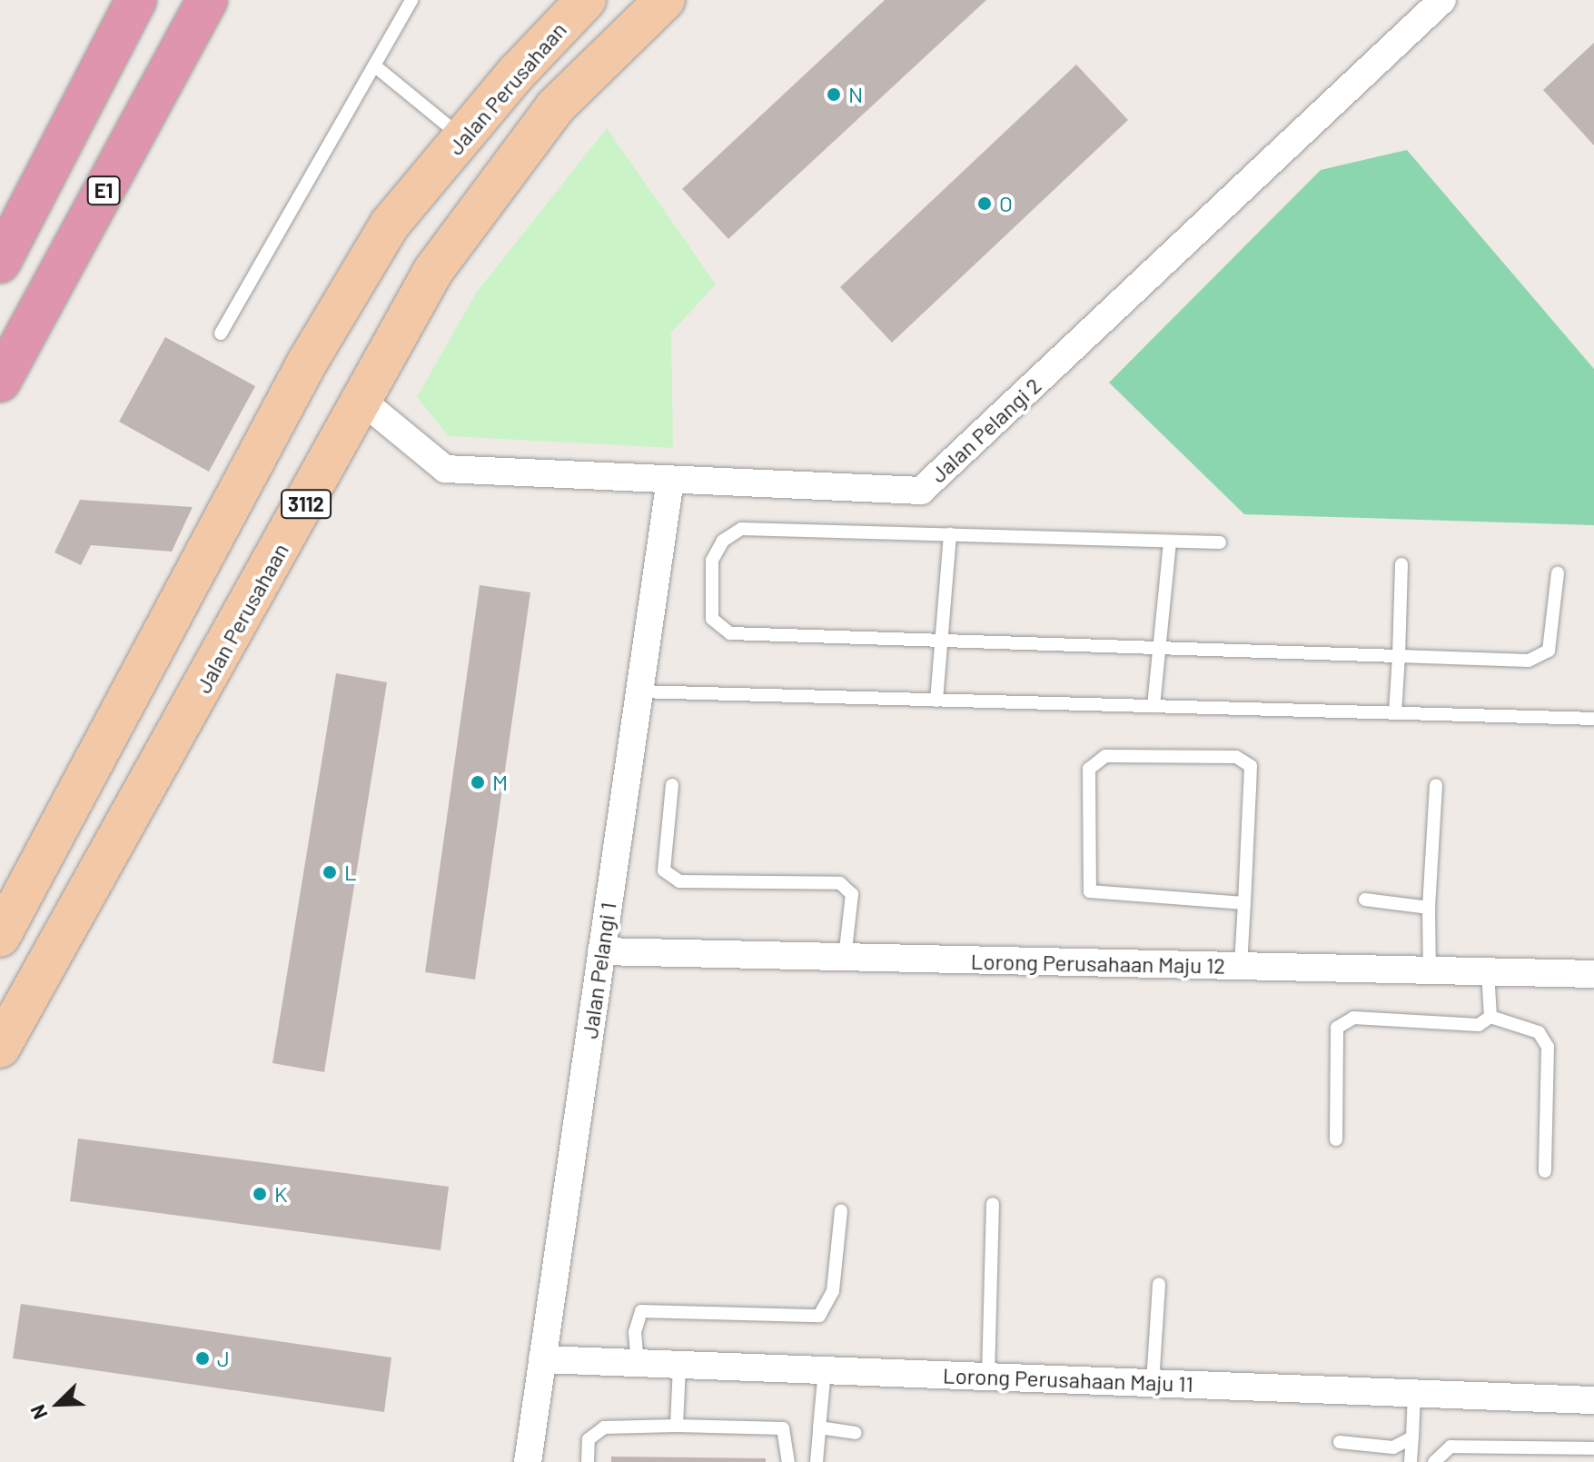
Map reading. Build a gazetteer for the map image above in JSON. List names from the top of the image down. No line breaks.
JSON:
{"streets":{"highway":["E1"],"main road":["Jalan Perusahaan","3112"],"street":["Jalan Pelangi 2","Lorong Perusahaan Maju 12","Jalan Pelangi 1","Lorong Perusahaan Maju 11"]},"crossings":[["Jalan Perusahaan","Jalan Pelangi 2"],["Jalan Pelangi 2","Jalan Pelangi 1"],["Lorong Perusahaan Maju 12","Jalan Pelangi 1"],["Jalan Pelangi 1","Lorong Perusahaan Maju 11"]],"places":["N","O","M","L","K","J"],"north":"bottom left"}
